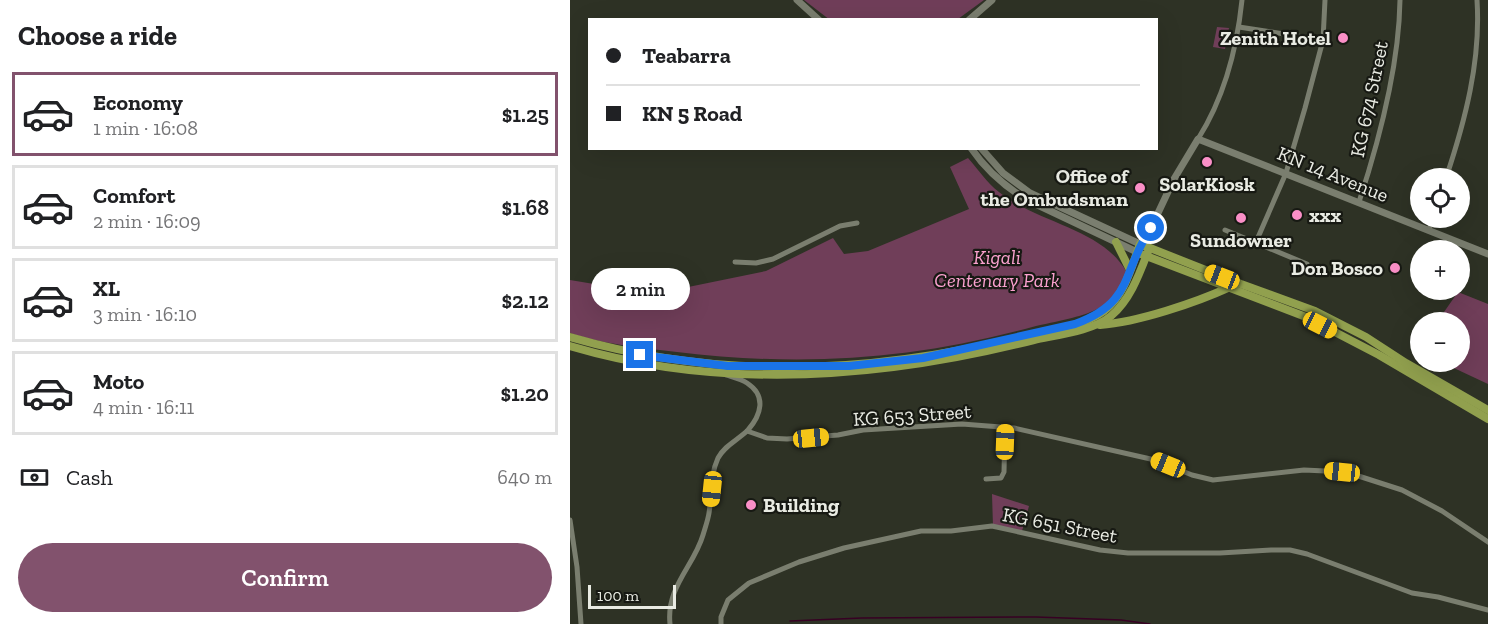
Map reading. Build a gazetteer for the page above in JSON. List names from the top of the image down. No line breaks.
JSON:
{"streets":{"main road":["KN 14 Avenue"],"street":["KG 674 Street","KG 653 Street","KG 651 Street"]},"crossings":[["KG 674 Street","KN 14 Avenue"]],"parks":["Kigali Centenary Park"],"places":["Zenith Hotel","SolarKiosk","Office of the Ombudsman","xxx","Sundowner","Don Bosco","Building"],"scale_bar":"100 m","page":{"heading":"Choose a ride","banner":["Teabarra","KN 5 Road"],"list":[{"name":"Economy","note":"1 min · 16:08","value":"$1.25"},{"name":"Comfort","note":"2 min · 16:09","value":"$1.68"},{"name":"XL","note":"3 min · 16:10","value":"$2.12"},{"name":"Moto","note":"4 min · 16:11","value":"$1.20"}],"map_buttons":["+","−"],"bubble":"2 min","pay":["Cash","640 m"],"buttons":"Confirm","scale":"100 m"}}
